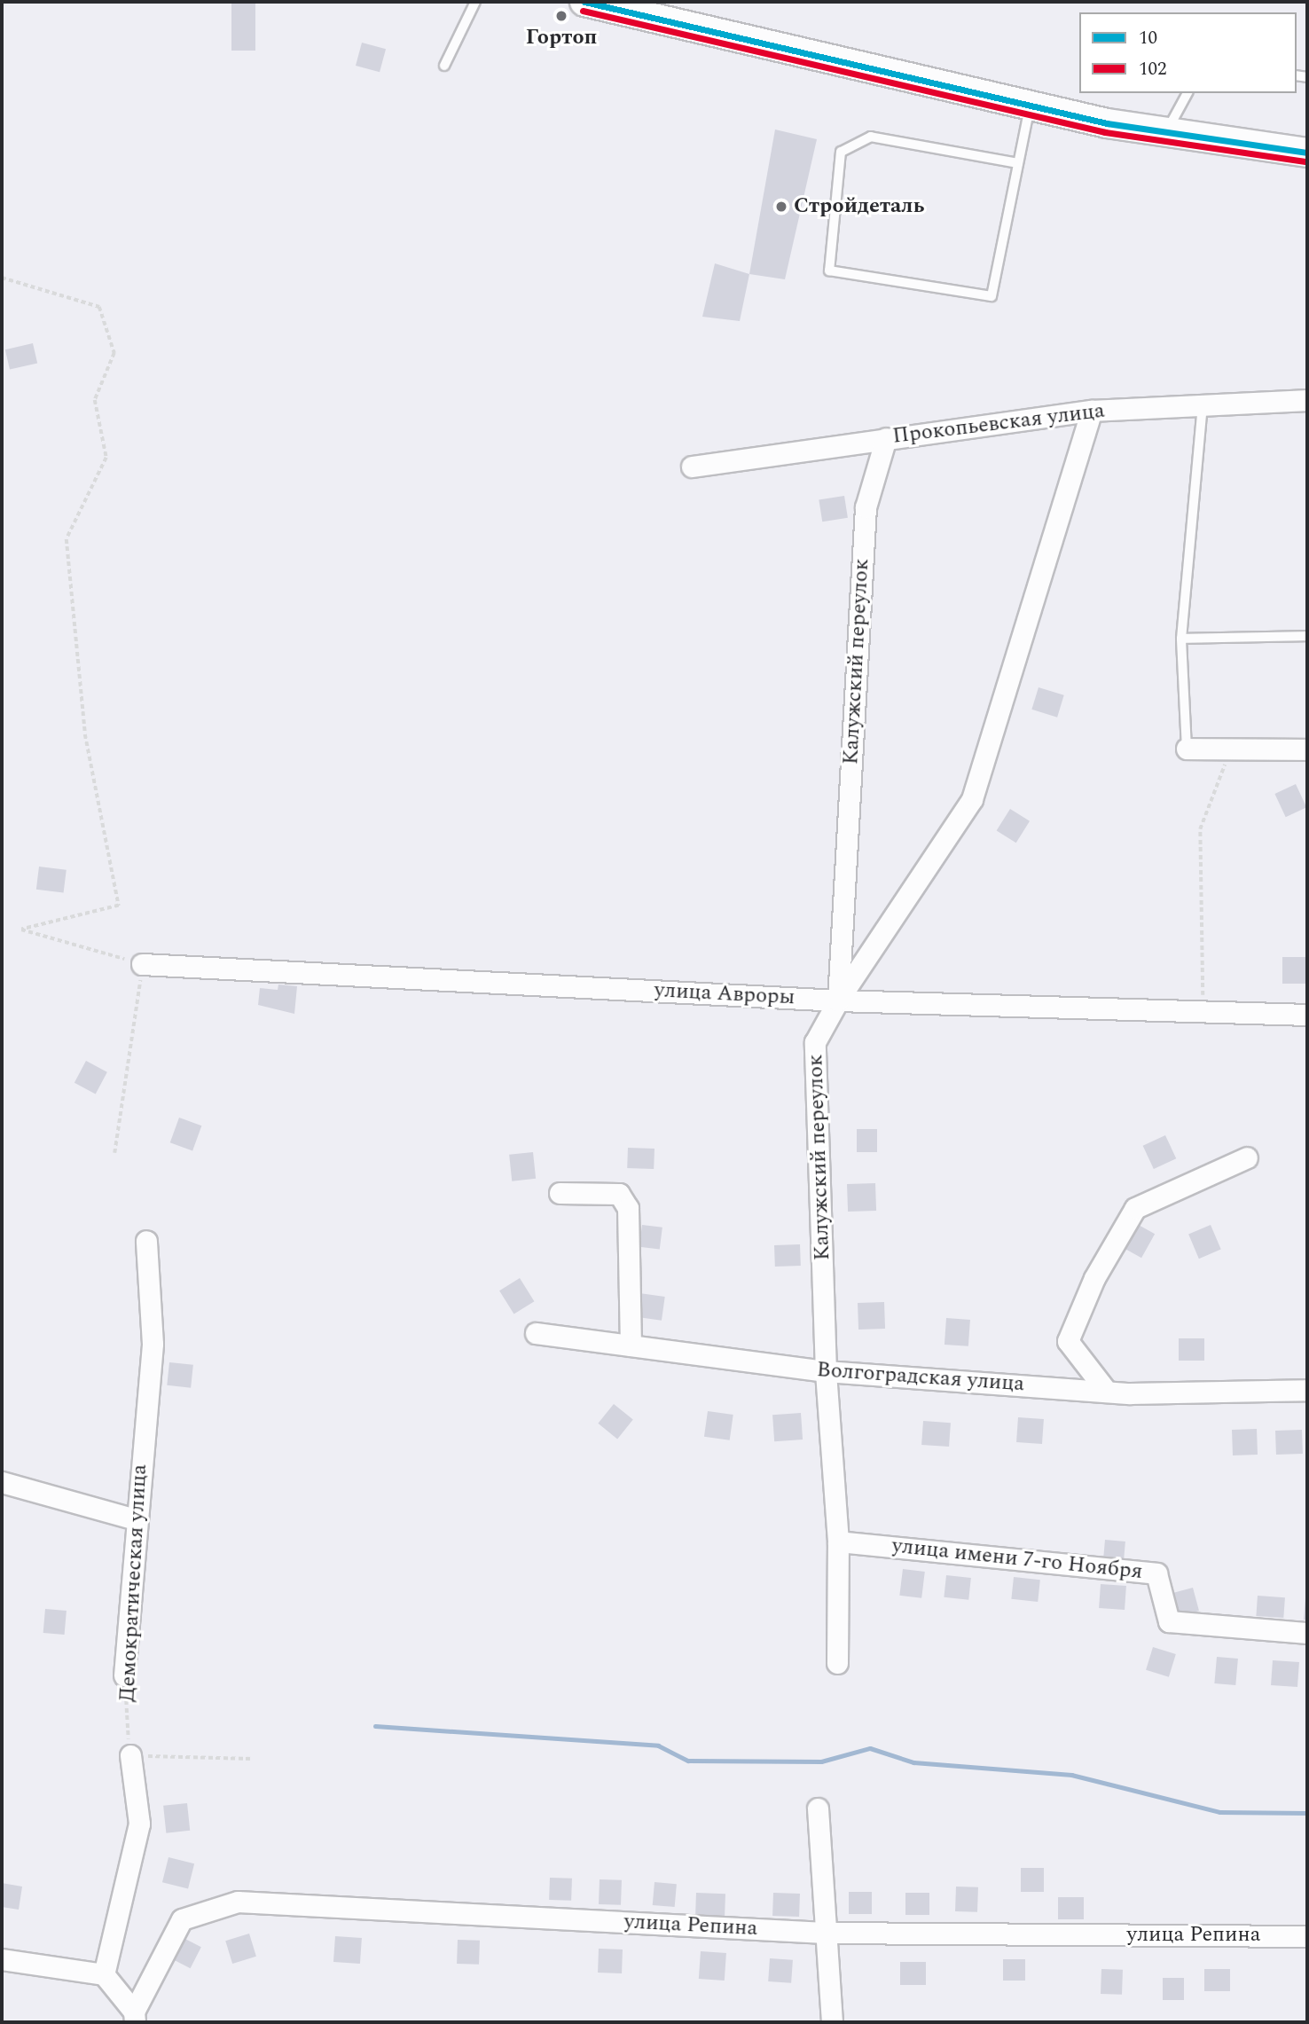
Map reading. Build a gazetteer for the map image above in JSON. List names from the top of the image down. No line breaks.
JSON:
{"streets":{"street":["Прокопьевская улица","Калужский переулок","улица Авроры","Волгоградская улица","улица имени 7-го Ноября","Демократическая улица","улица Репина"]},"crossings":[["Прокопьевская улица","Калужский переулок"],["Калужский переулок","улица Авроры"],["Калужский переулок","Волгоградская улица"],["Калужский переулок","улица имени 7-го Ноября"]],"places":["Гортоп","Стройдеталь"],"lines":["transit line 10","transit line 102"],"legend":["10","102"]}
